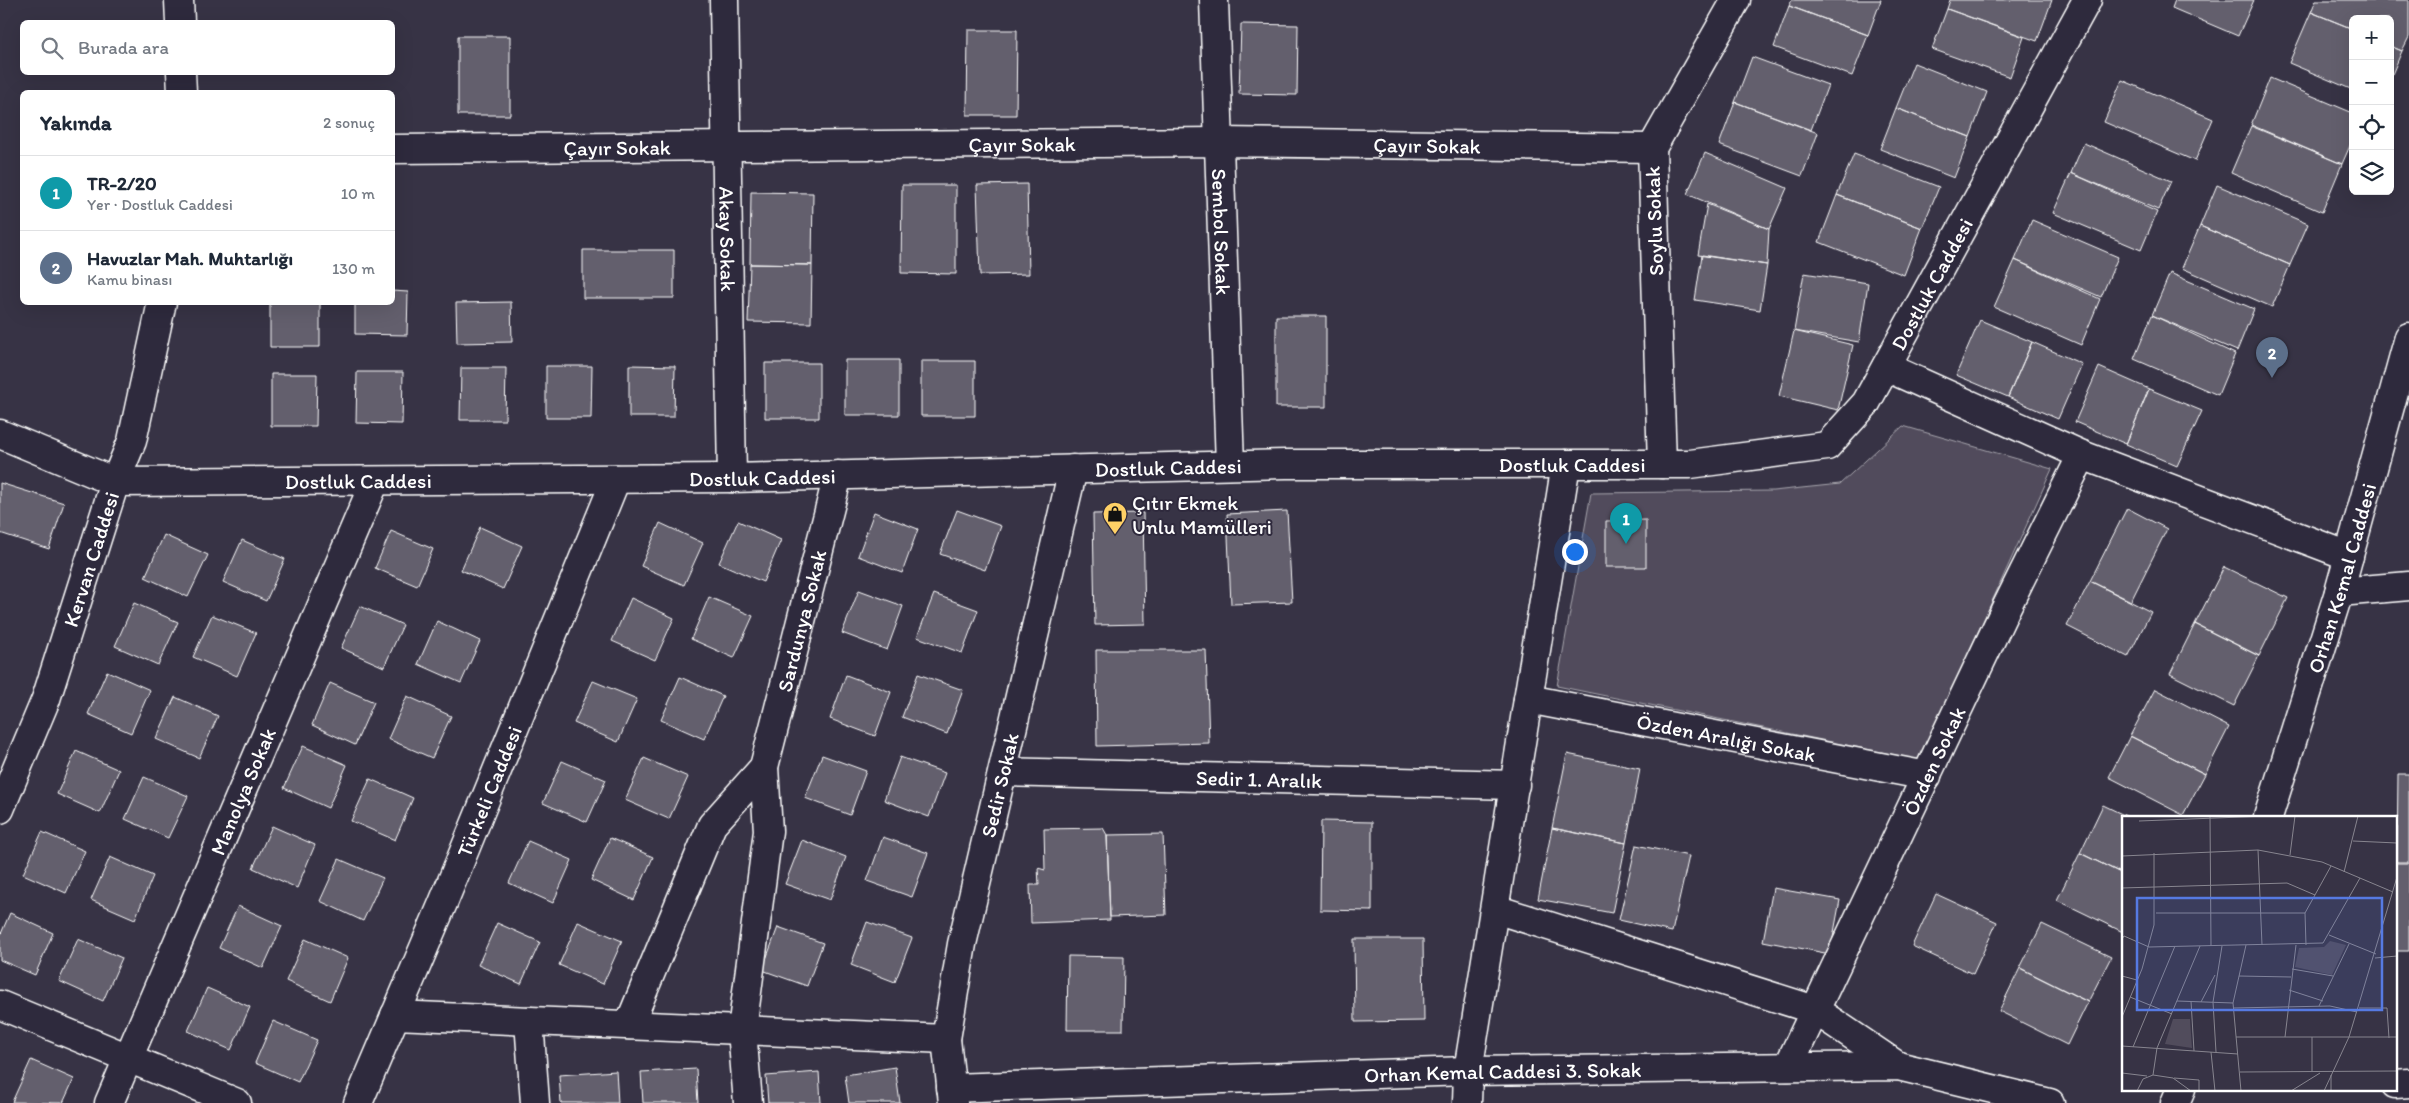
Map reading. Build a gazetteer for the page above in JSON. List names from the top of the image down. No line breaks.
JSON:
{"streets":{"street":["Çayır Sokak","Soylu Sokak","Sembol Sokak","Akay Sokak","Dostluk Caddesi","Kervan Caddesi","Orhan Kemal Caddesi","Sardunya Sokak","Özden Aralığı Sokak","Özden Sokak","Sedir 1. Aralık","Sedir Sokak","Manolya Sokak","Türkeli Caddesi","Orhan Kemal Caddesi 3. Sokak"]},"crossings":[["Çayır Sokak","Soylu Sokak"],["Çayır Sokak","Sembol Sokak"],["Çayır Sokak","Akay Sokak"],["Soylu Sokak","Dostluk Caddesi"],["Sembol Sokak","Dostluk Caddesi"],["Akay Sokak","Dostluk Caddesi"],["Dostluk Caddesi","Kervan Caddesi"],["Dostluk Caddesi","Sardunya Sokak"],["Dostluk Caddesi","Sedir Sokak"],["Dostluk Caddesi","Manolya Sokak"],["Dostluk Caddesi","Türkeli Caddesi"],["Özden Aralığı Sokak","Özden Sokak"],["Özden Sokak","Orhan Kemal Caddesi 3. Sokak"],["Sedir 1. Aralık","Sedir Sokak"],["Sedir Sokak","Orhan Kemal Caddesi 3. Sokak"]],"places":{"shop":["Çıtır Ekmek Unlu Mamülleri"]},"page":{"map_buttons":["+","−"],"search":"Burada ara","heading":["Yakında","2 sonuç"],"list":[{"mark":"1","name":"TR-2/20","note":"Yer · Dostluk Caddesi","value":"10 m"},{"mark":"2","name":"Havuzlar Mah. Muhtarlığı","note":"Kamu binası","value":"130 m"}],"pins":["2","1"]}}
